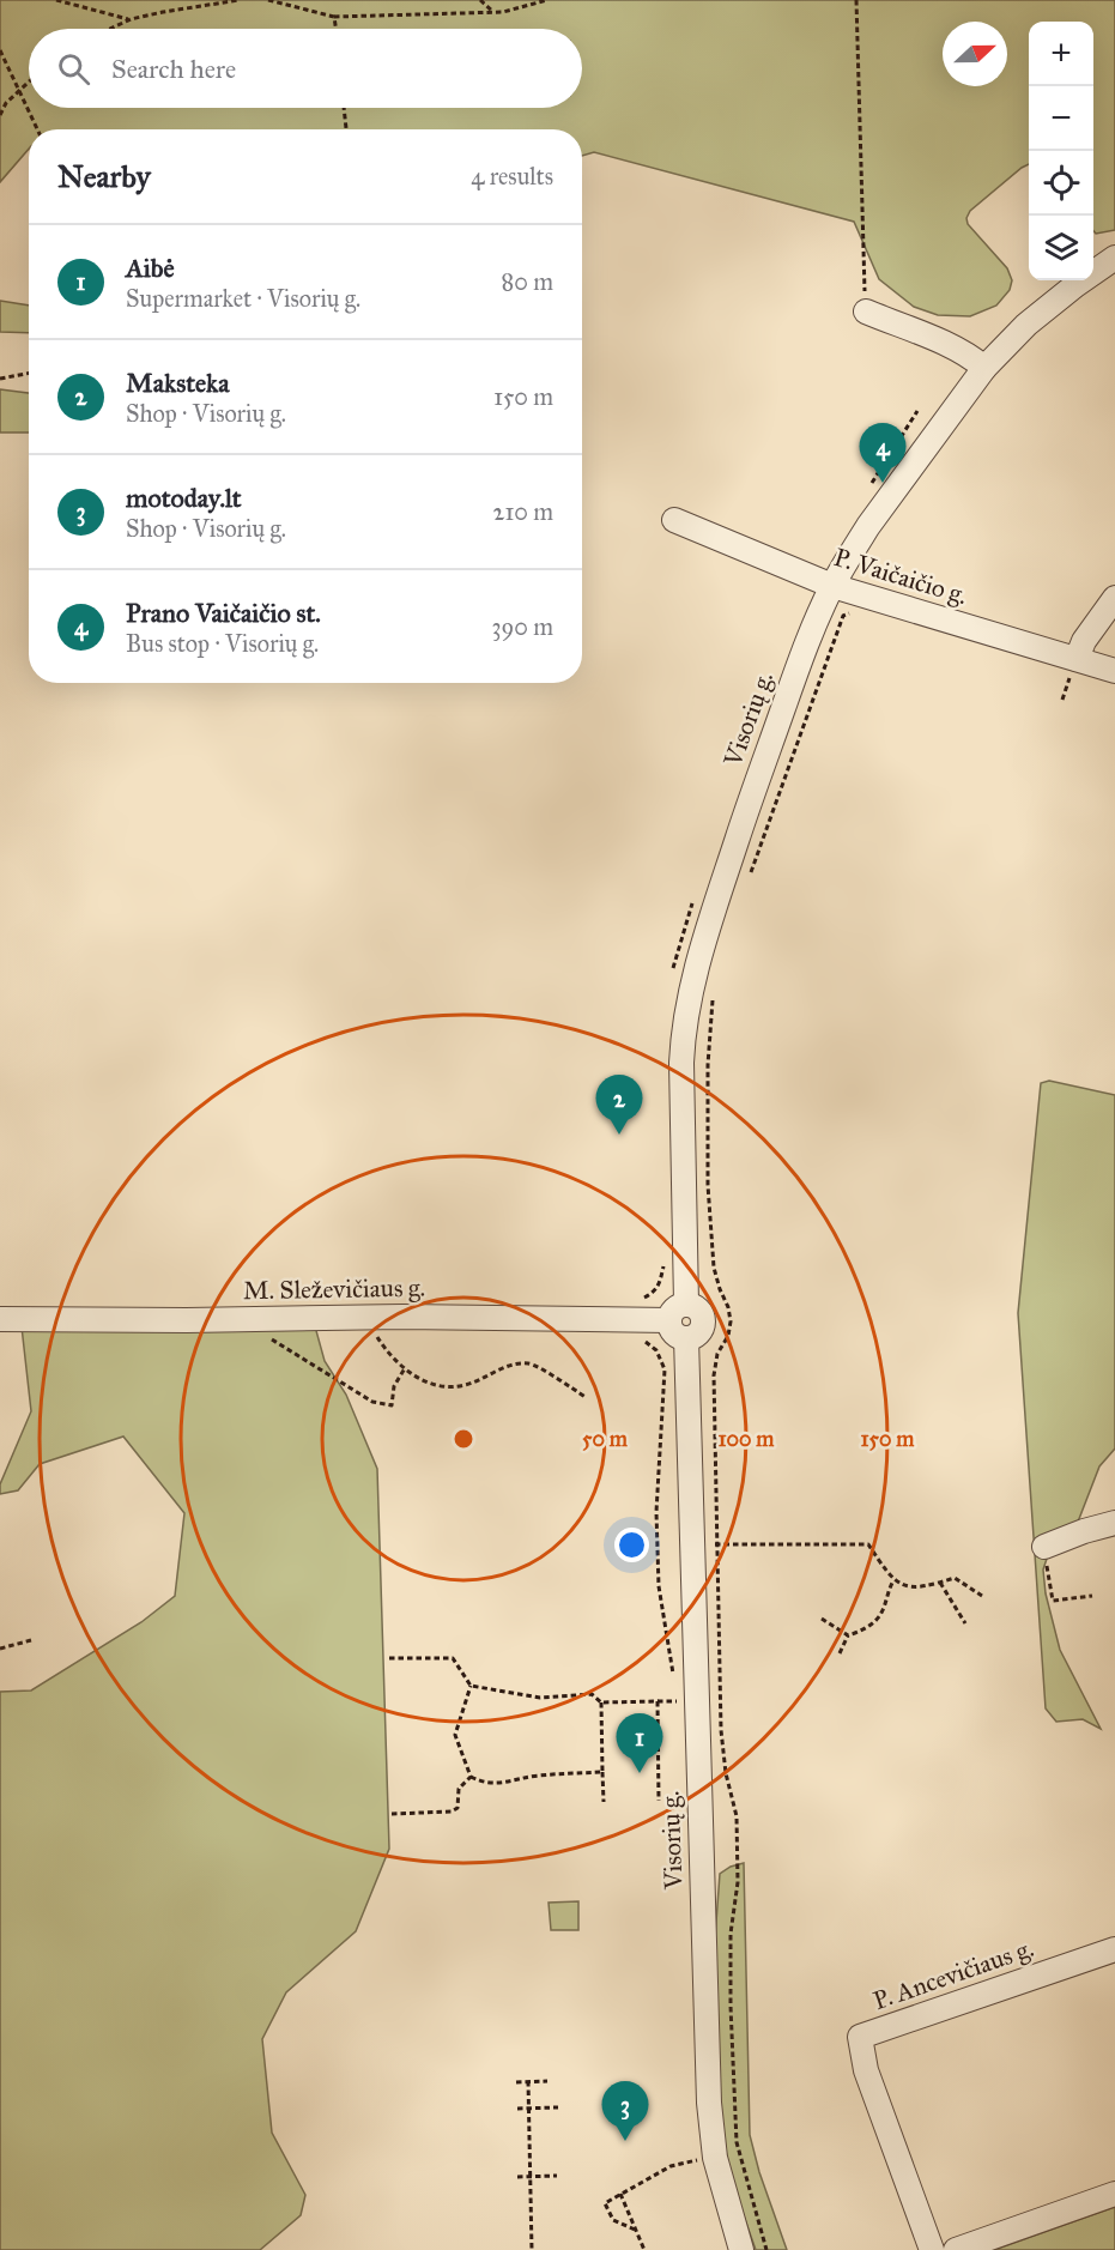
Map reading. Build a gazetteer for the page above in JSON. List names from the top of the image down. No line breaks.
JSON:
{"streets":{"street":["P. Vaičaičio g.","Visorių g.","M. Sleževičiaus g.","P. Ancevičiaus g."]},"crossings":[["P. Vaičaičio g.","Visorių g."],["Visorių g.","M. Sleževičiaus g."]],"north":"right","page":{"map_buttons":["+","−"],"search":"Search here","heading":["Nearby","4 results"],"list":[{"mark":"1","name":"Aibė","note":"Supermarket · Visorių g.","value":"80 m"},{"mark":"2","name":"Maksteka","note":"Shop · Visorių g.","value":"150 m"},{"mark":"3","name":"motoday.lt","note":"Shop · Visorių g.","value":"210 m"},{"mark":"4","name":"Prano Vaičaičio st.","note":"Bus stop · Visorių g.","value":"390 m"}],"pins":["4","2","1","3"]},"rings":["50 m","100 m","150 m"]}
